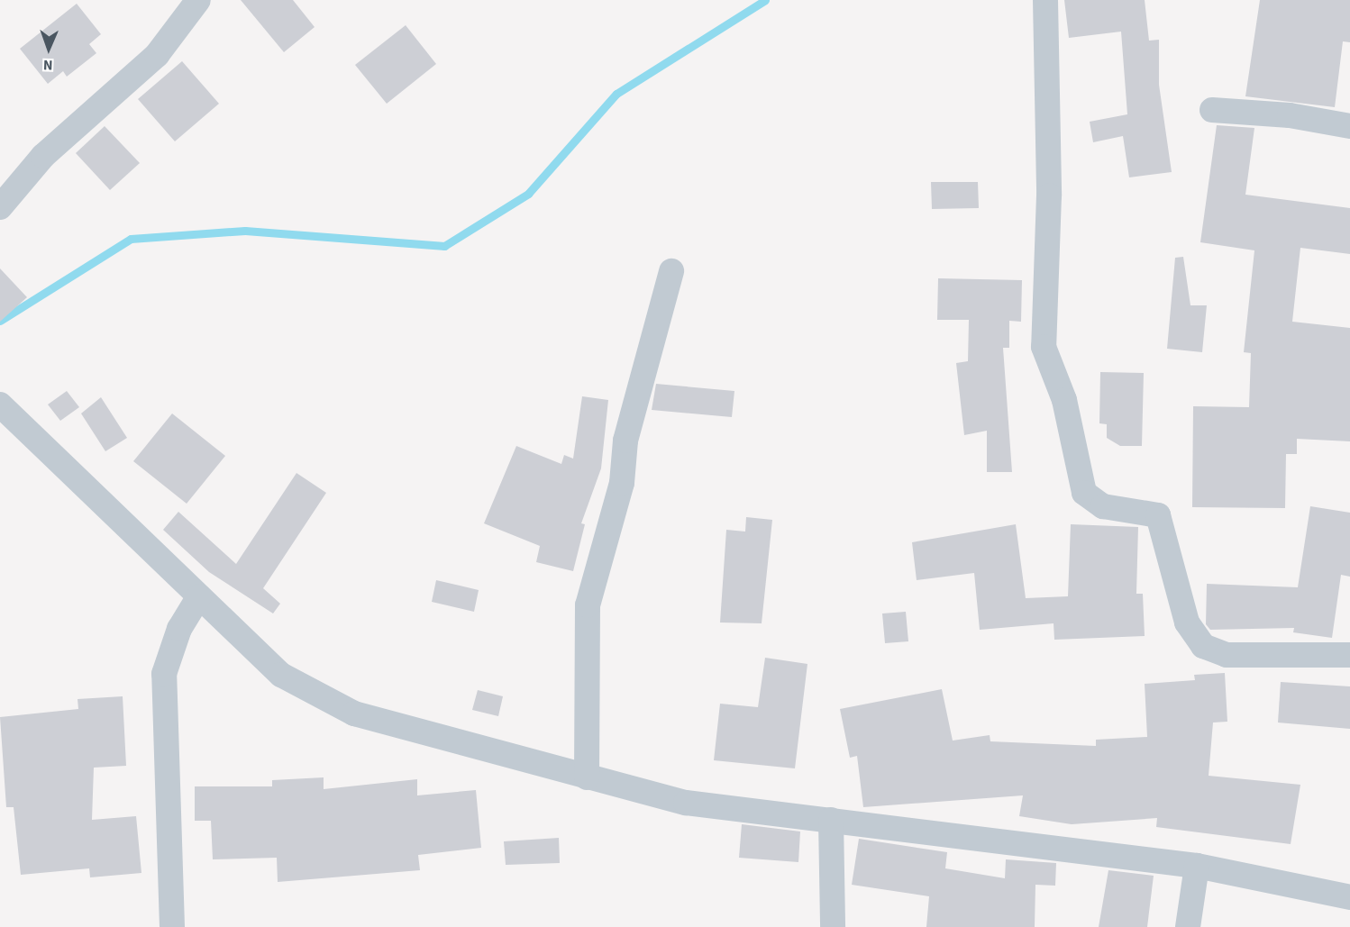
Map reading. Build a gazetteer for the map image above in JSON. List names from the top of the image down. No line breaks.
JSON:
{"north":"bottom"}
